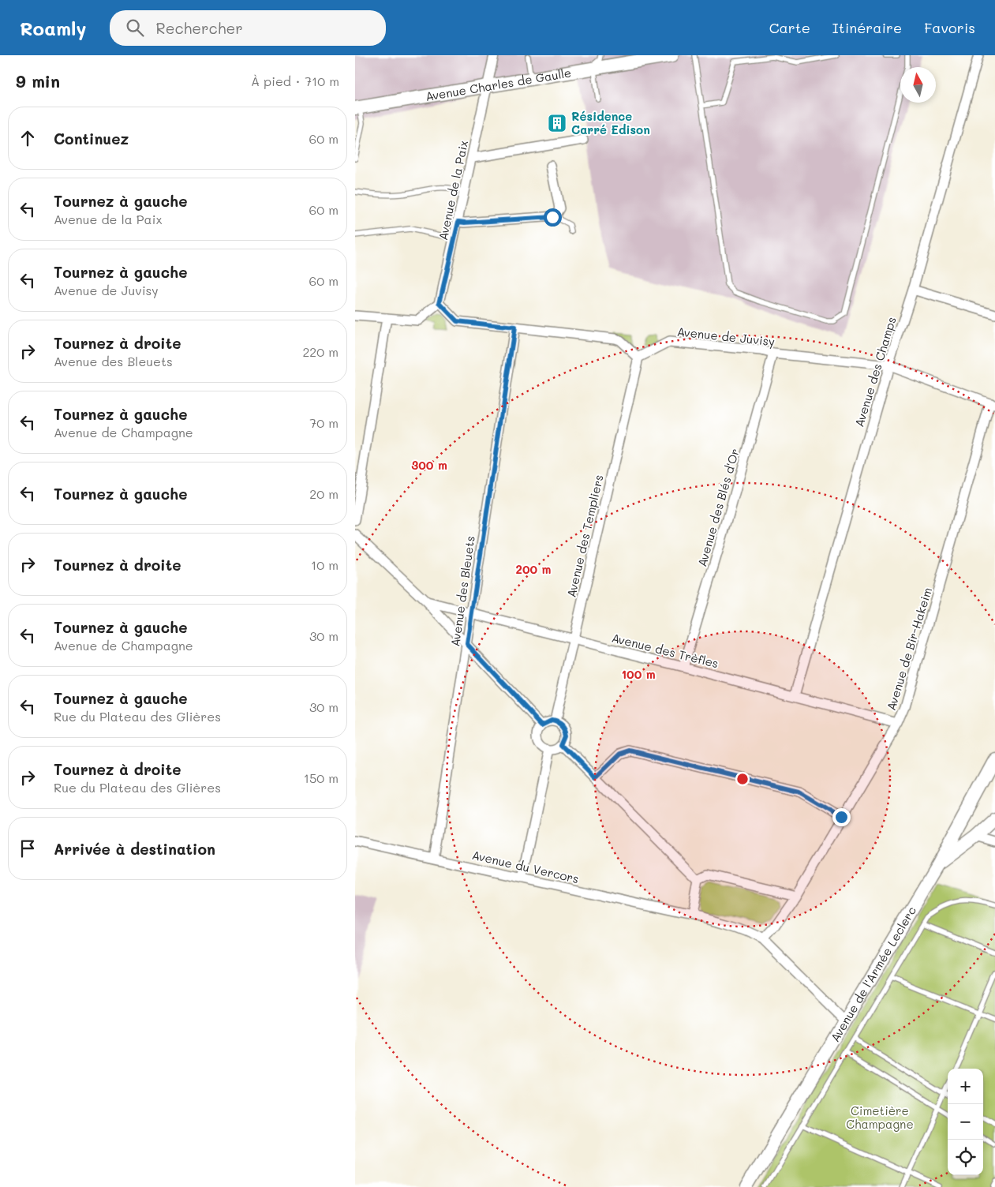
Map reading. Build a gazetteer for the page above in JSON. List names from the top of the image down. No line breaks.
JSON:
{"streets":{"main road":["Avenue Charles de Gaulle","Avenue de l'Armée Leclerc"],"street":["Avenue de la Paix","Avenue de Juvisy","Avenue des Champs","Avenue des Blés d'Or","Avenue des Templiers","Avenue des Bleuets","Avenue de Bir-Hakeim","Avenue des Trèfles","Avenue du Vercors"]},"crossings":[["Avenue Charles de Gaulle","Avenue de la Paix"],["Avenue de Juvisy","Avenue des Champs"],["Avenue de Juvisy","Avenue des Blés d'Or"],["Avenue de Juvisy","Avenue des Templiers"],["Avenue de Juvisy","Avenue de Bir-Hakeim"],["Avenue des Champs","Avenue des Trèfles"],["Avenue des Blés d'Or","Avenue des Trèfles"],["Avenue des Templiers","Avenue des Trèfles"],["Avenue des Bleuets","Avenue des Trèfles"],["Avenue des Bleuets","Avenue du Vercors"],["Avenue de Bir-Hakeim","Avenue des Trèfles"],["Avenue de Bir-Hakeim","Avenue du Vercors"],["Avenue du Vercors","Avenue de l'Armée Leclerc"]],"parks":["Cimetière Champagne"],"places":{"building":["Résidence Carré Edison"]},"north":"top","page":{"header":"Roamly","search":"Rechercher","nav":["Carte","Itinéraire","Favoris"],"heading":["9 min","À pied · 710 m"],"list":[["Continuez","60 m"],["Tournez à gauche","Avenue de la Paix","60 m"],["Tournez à gauche","Avenue de Juvisy","60 m"],["Tournez à droite","Avenue des Bleuets","220 m"],["Tournez à gauche","Avenue de Champagne","70 m"],["Tournez à gauche","20 m"],["Tournez à droite","10 m"],["Tournez à gauche","Avenue de Champagne","30 m"],["Tournez à gauche","Rue du Plateau des Glières","30 m"],["Tournez à droite","Rue du Plateau des Glières","150 m"],"Arrivée à destination"],"map_buttons":["+","−"]},"rings":["300 m","200 m","100 m"]}
